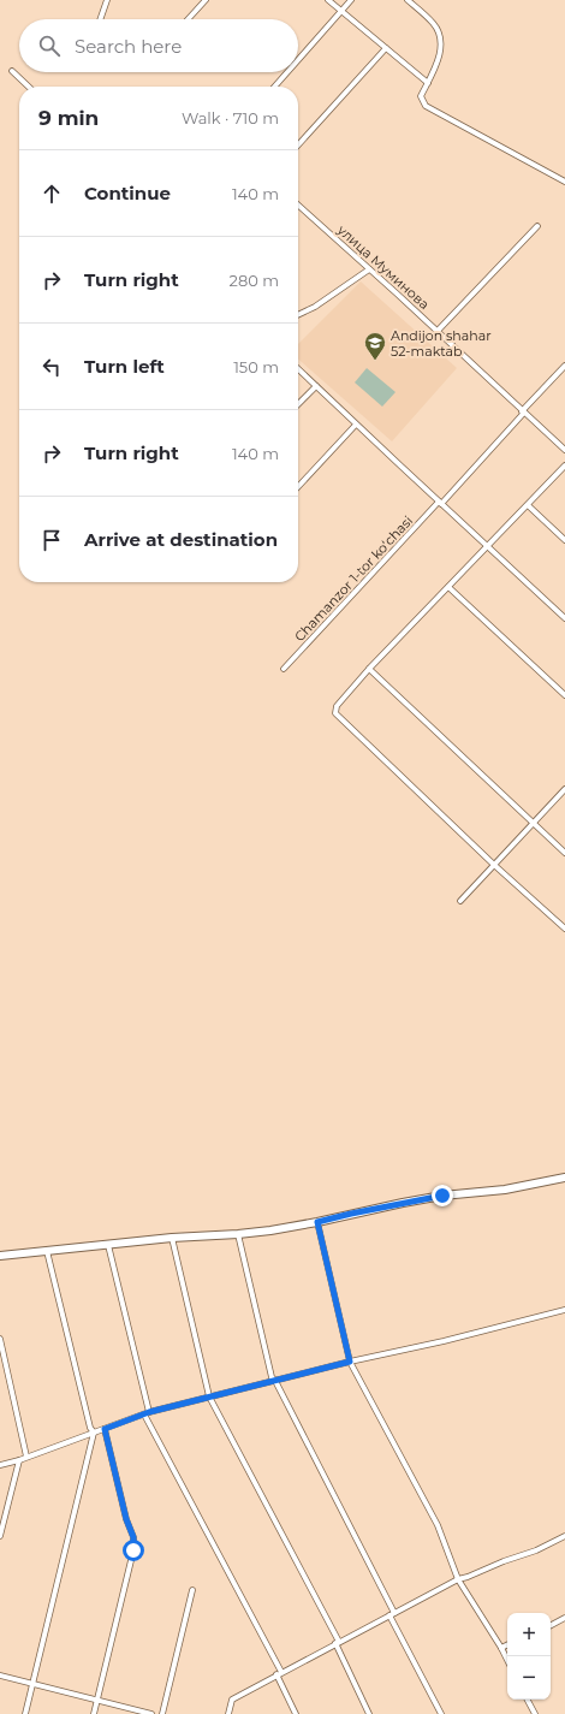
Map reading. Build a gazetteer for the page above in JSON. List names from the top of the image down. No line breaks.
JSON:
{"streets":{"street":["улица Муминова","Chamanzor 1-tor koʻchasi"]},"crossings":[["улица Муминова","Chamanzor 1-tor koʻchasi"]],"places":{"school or university":["Andijon shahar 52-maktab"]},"page":{"search":"Search here","heading":["9 min","Walk · 710 m"],"list":[["Continue","140 m"],["Turn right","280 m"],["Turn left","150 m"],["Turn right","140 m"],"Arrive at destination"],"map_buttons":["+","−"]}}
